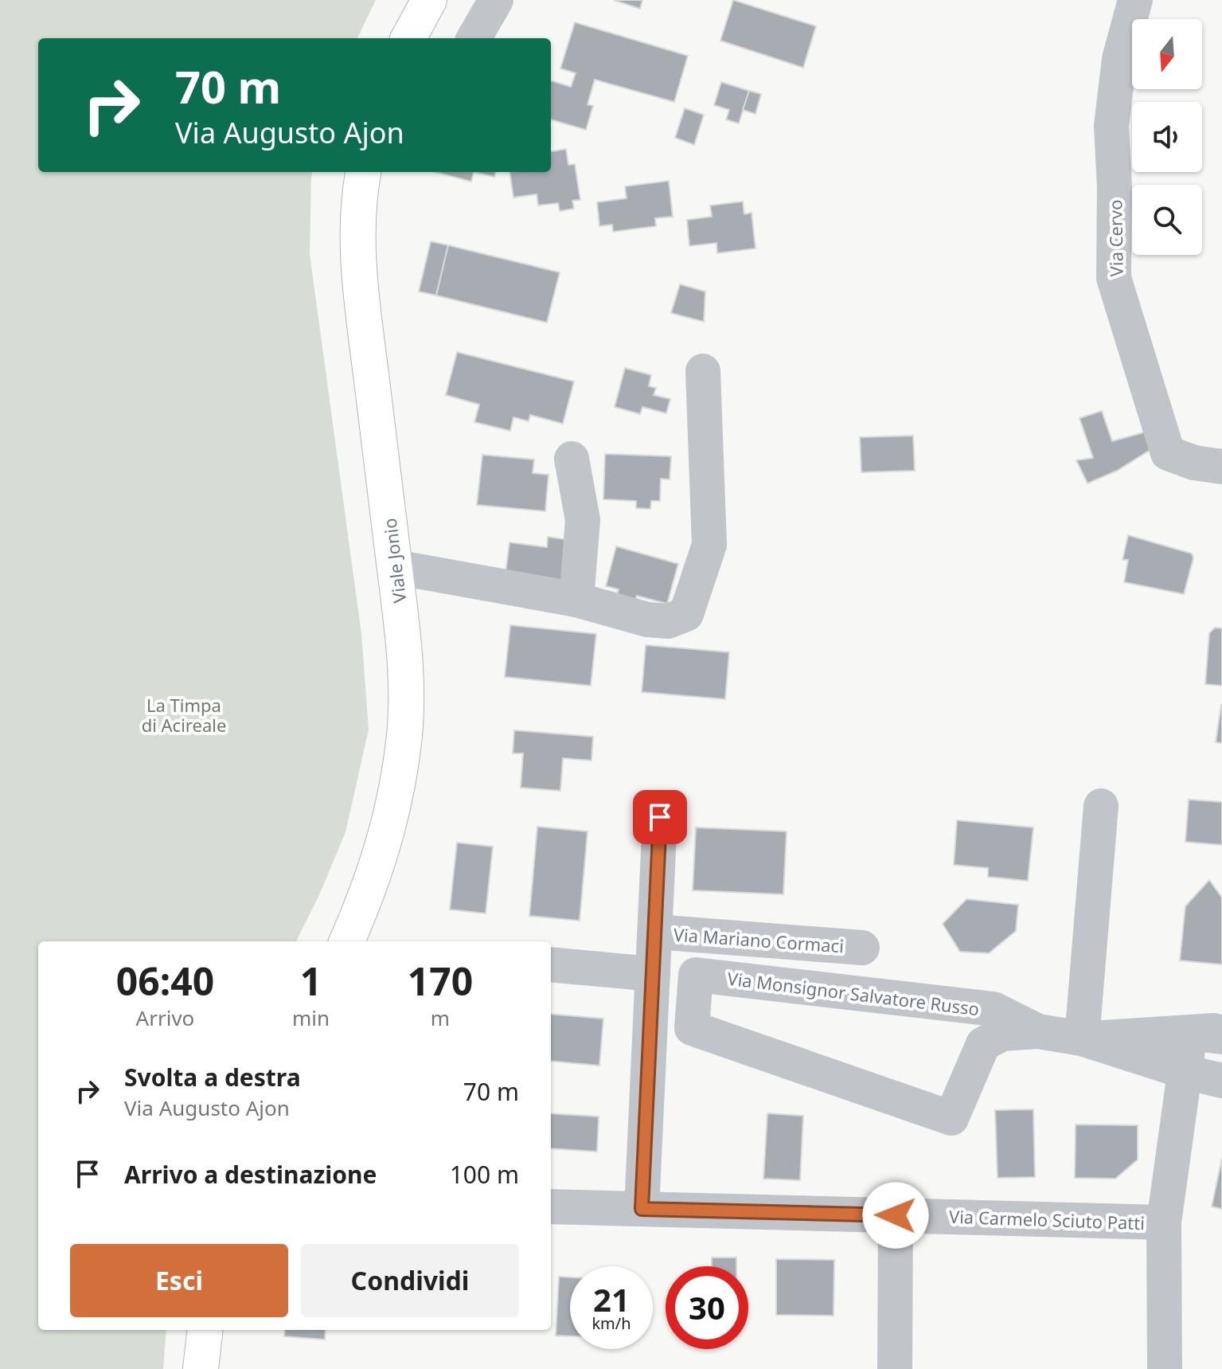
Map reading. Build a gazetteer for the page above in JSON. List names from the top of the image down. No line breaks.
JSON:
{"streets":{"main road":["Viale Jonio"],"street":["Via Cervo","Via Mariano Cormaci","Via Monsignor Salvatore Russo","Via Carmelo Sciuto Patti"]},"parks":["La Timpa di Acireale"],"north":"bottom","page":{"turn":["70 m","Via Augusto Ajon"],"eta":["06:40","Arrivo","1","min","170","m"],"list":[{"name":"Svolta a destra","note":"Via Augusto Ajon","value":"70 m"},{"name":"Arrivo a destinazione","value":"100 m"}],"buttons":["Esci","Condividi"],"speed":"21 km/h","limit":"30"}}
